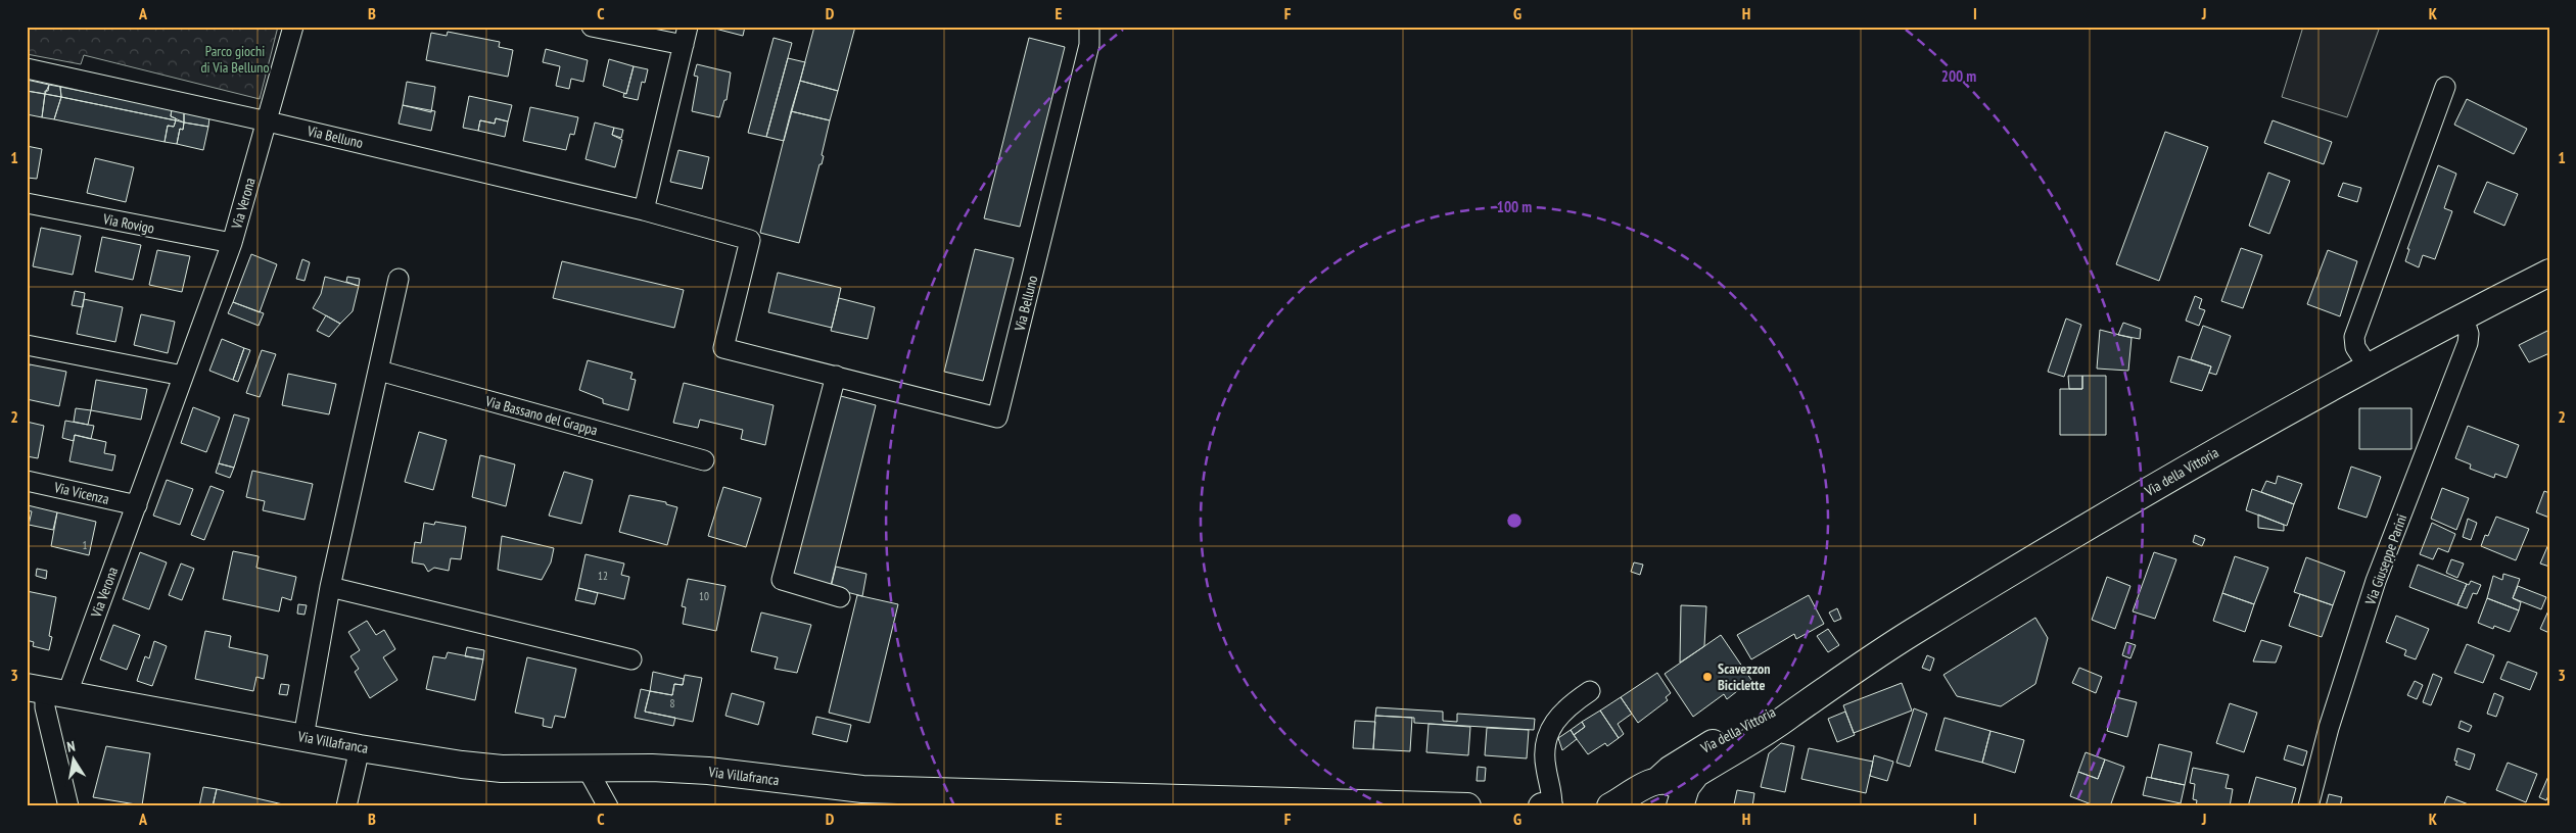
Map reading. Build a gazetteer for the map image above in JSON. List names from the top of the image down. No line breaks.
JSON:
{"streets":{"street":["Via Belluno","Via Verona","Via Rovigo","Via Bassano del Grappa","Via della Vittoria","Via Vicenza","Via Giuseppe Parini","Via Villafranca"]},"crossings":[["Via Belluno","Via Verona"],["Via Verona","Via Rovigo"],["Via Verona","Via Vicenza"],["Via Verona","Via Villafranca"],["Via della Vittoria","Via Giuseppe Parini"]],"parks":["Parco giochi di Via Belluno"],"places":["Scavezzon Biciclette"],"house_numbers":["1","12","10","8"],"north":"top","grid":{"columns":["A","B","C","D","E","F","G","H","I","J","K"],"rows":["1","2","3"]},"rings":["200 m","100 m"]}
